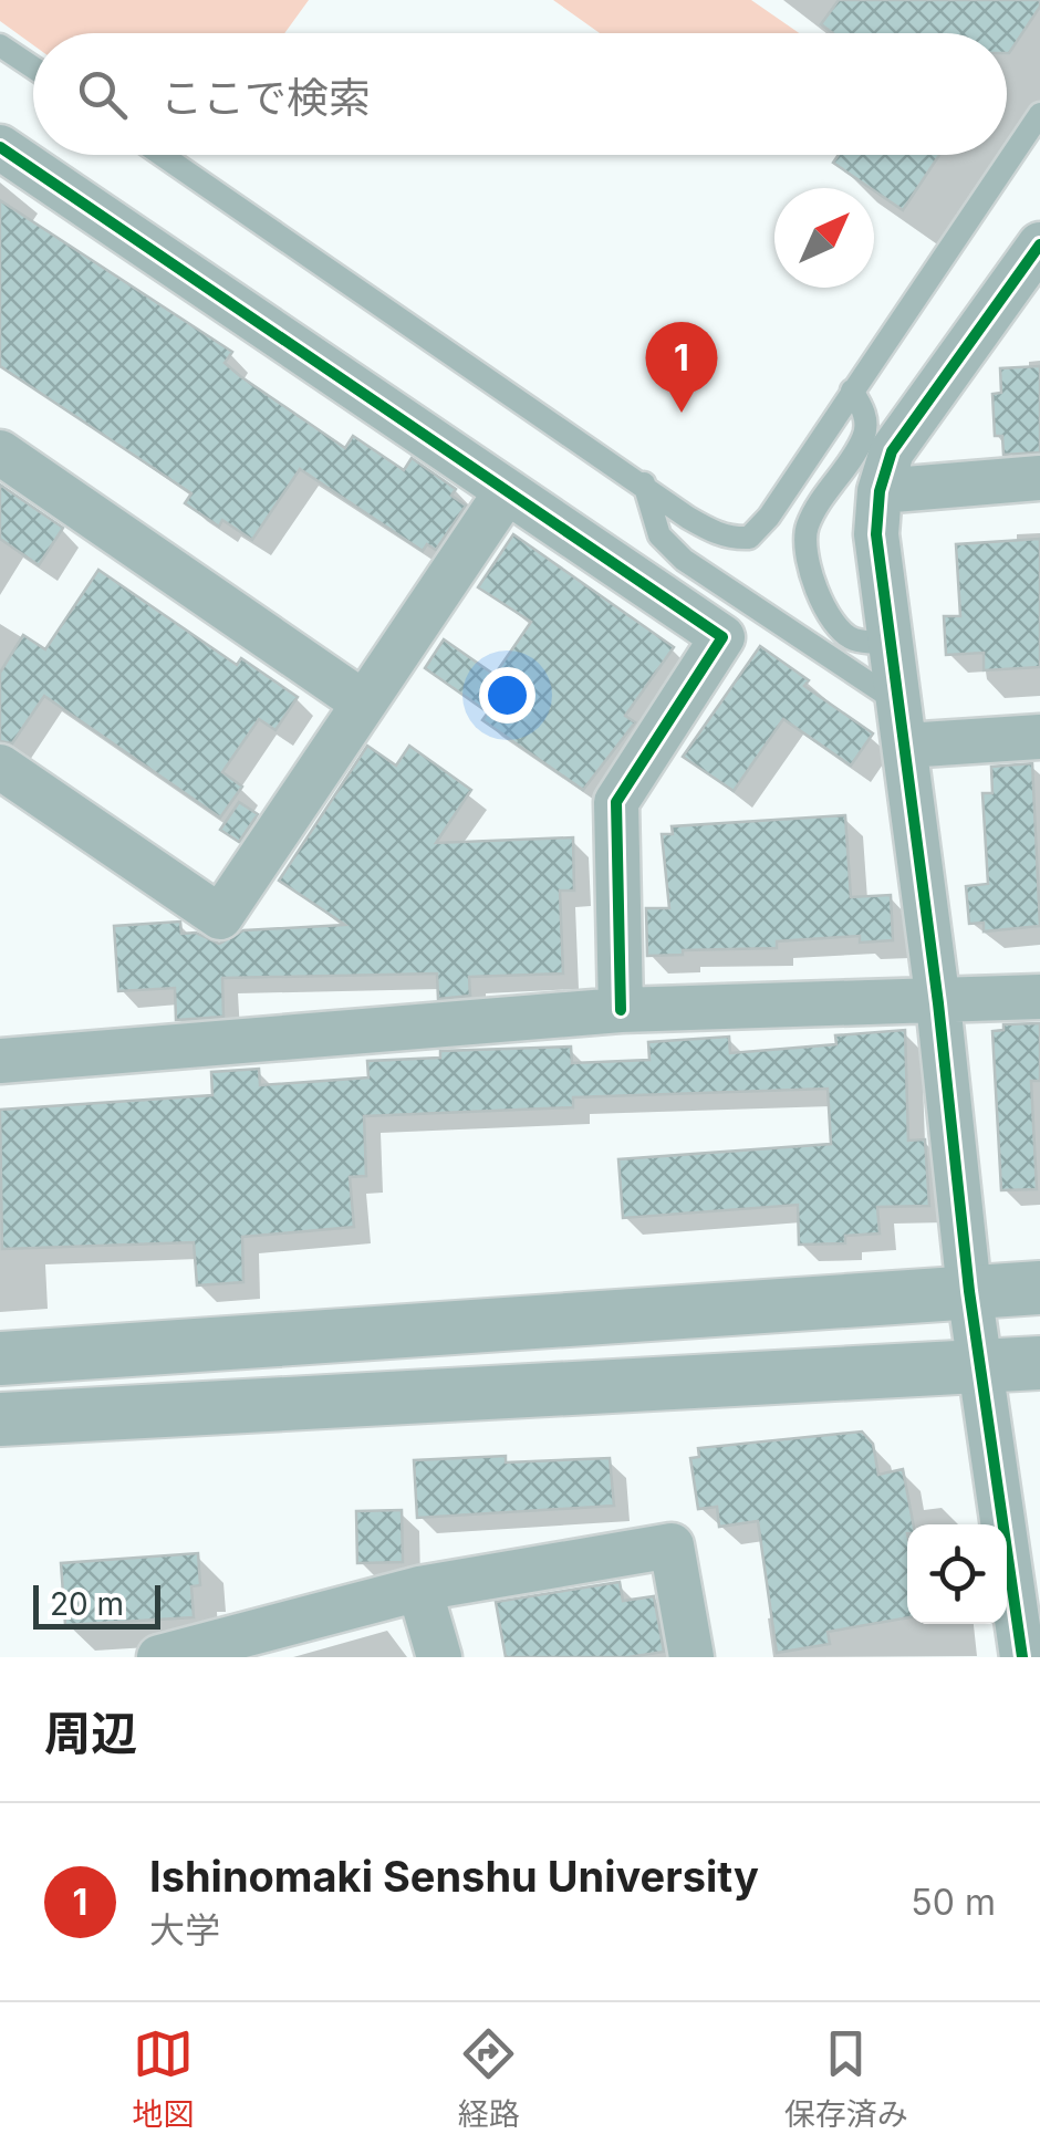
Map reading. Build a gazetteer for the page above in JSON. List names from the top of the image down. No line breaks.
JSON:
{"scale_bar":"20 m","north":"top right","page":{"search":"ここで検索","pins":"1","scale":"20 m","heading":"周辺","list":[{"mark":"1","name":"Ishinomaki Senshu University","note":"大学","value":"50 m"}],"nav":["地図","経路","保存済み"]}}
